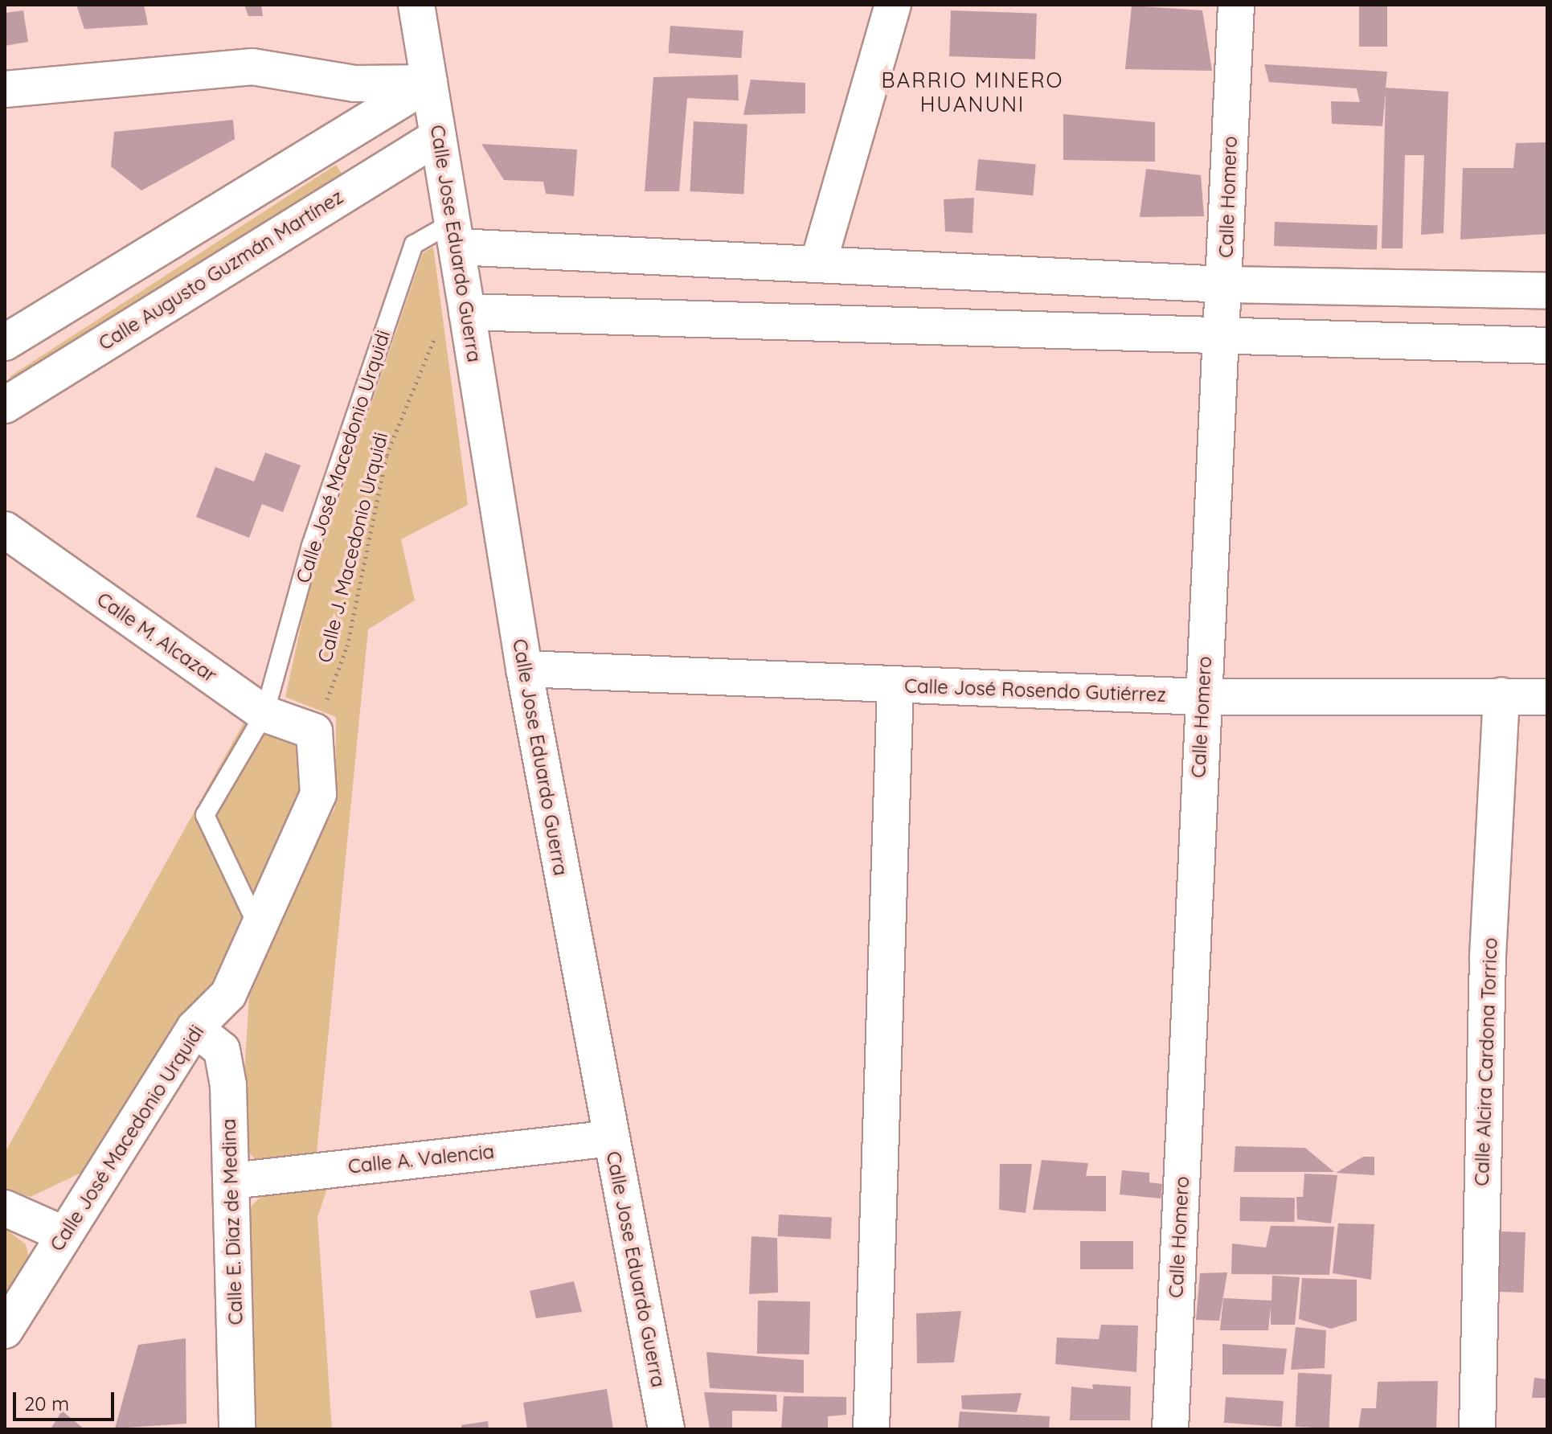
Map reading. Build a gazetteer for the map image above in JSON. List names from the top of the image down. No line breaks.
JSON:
{"streets":{"street":["Calle Homero","Calle Jose Eduardo Guerra","Calle Augusto Guzmán Martínez","Calle José Macedonio Urquidi","Calle M. Alcazar","Calle José Rosendo Gutiérrez","Calle Alcira Cardona Torrico","Calle A. Valencia","Calle E. Diaz de Medina"],"path":["Calle J. Macedonio Urquidi"]},"crossings":[["Calle Homero","Calle José Rosendo Gutiérrez"],["Calle Jose Eduardo Guerra","Calle Augusto Guzmán Martínez"],["Calle Jose Eduardo Guerra","Calle José Macedonio Urquidi"],["Calle Jose Eduardo Guerra","Calle J. Macedonio Urquidi"],["Calle Jose Eduardo Guerra","Calle José Rosendo Gutiérrez"],["Calle Jose Eduardo Guerra","Calle A. Valencia"],["Calle José Macedonio Urquidi","Calle J. Macedonio Urquidi"],["Calle José Macedonio Urquidi","Calle M. Alcazar"],["Calle José Macedonio Urquidi","Calle E. Diaz de Medina"],["Calle J. Macedonio Urquidi","Calle M. Alcazar"],["Calle José Rosendo Gutiérrez","Calle Alcira Cardona Torrico"],["Calle A. Valencia","Calle E. Diaz de Medina"]],"districts":["BARRIO MINERO HUANUNI"],"scale_bar":"20 m"}
